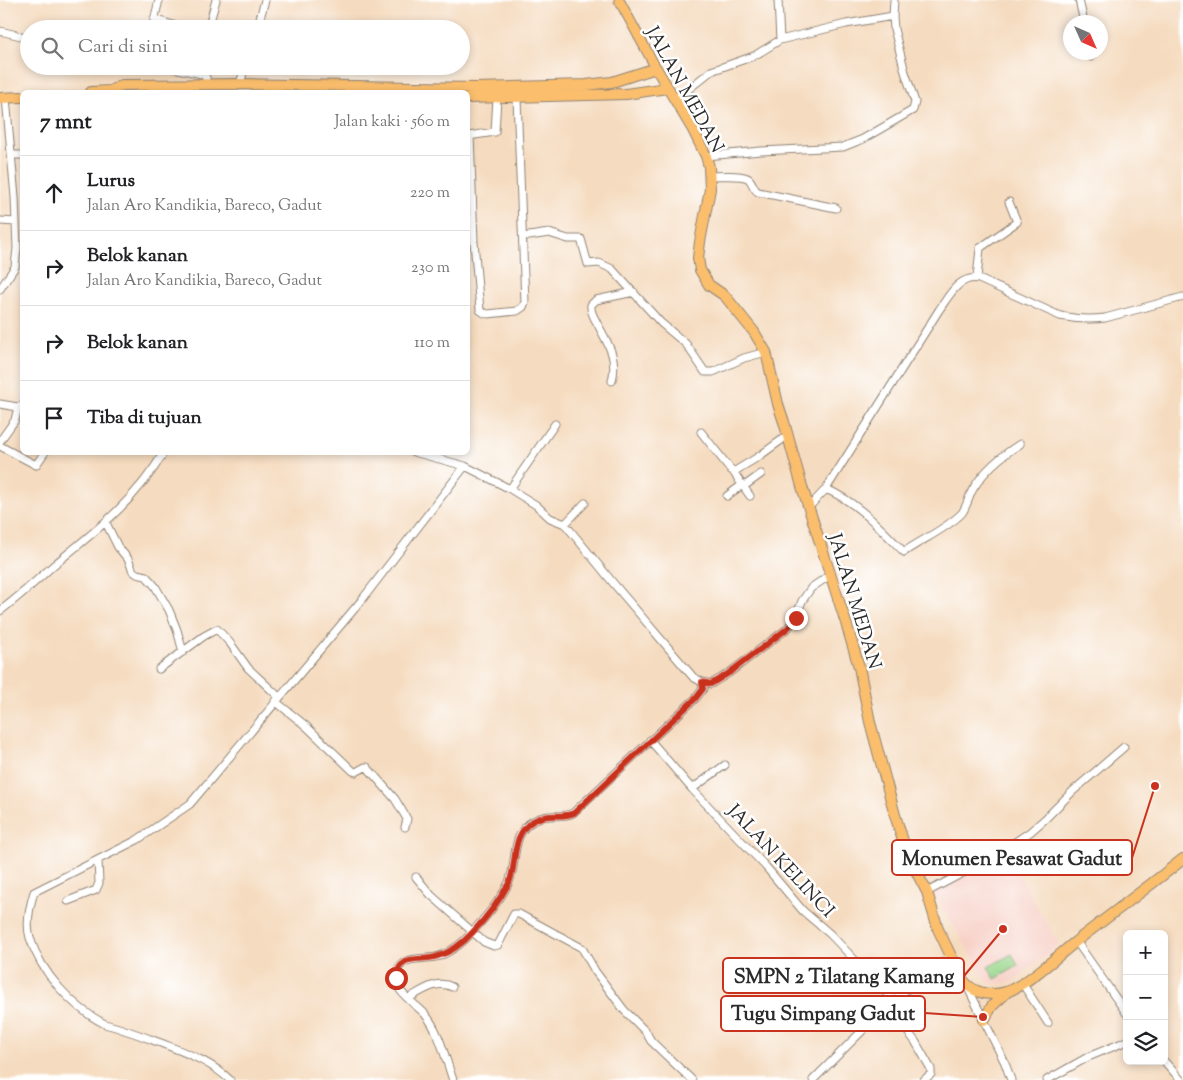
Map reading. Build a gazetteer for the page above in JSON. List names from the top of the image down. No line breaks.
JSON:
{"streets":{"highway":["JALAN MEDAN"],"street":["JALAN KELINCI"]},"places":["Monumen Pesawat Gadut","SMPN 2 Tilatang Kamang","Tugu Simpang Gadut"],"north":"bottom right","page":{"search":"Cari di sini","heading":["7 mnt","Jalan kaki · 560 m"],"list":[["Lurus","Jalan Aro Kandikia, Bareco, Gadut","220 m"],["Belok kanan","Jalan Aro Kandikia, Bareco, Gadut","230 m"],["Belok kanan","110 m"],"Tiba di tujuan"],"map_buttons":["+","−"]}}
